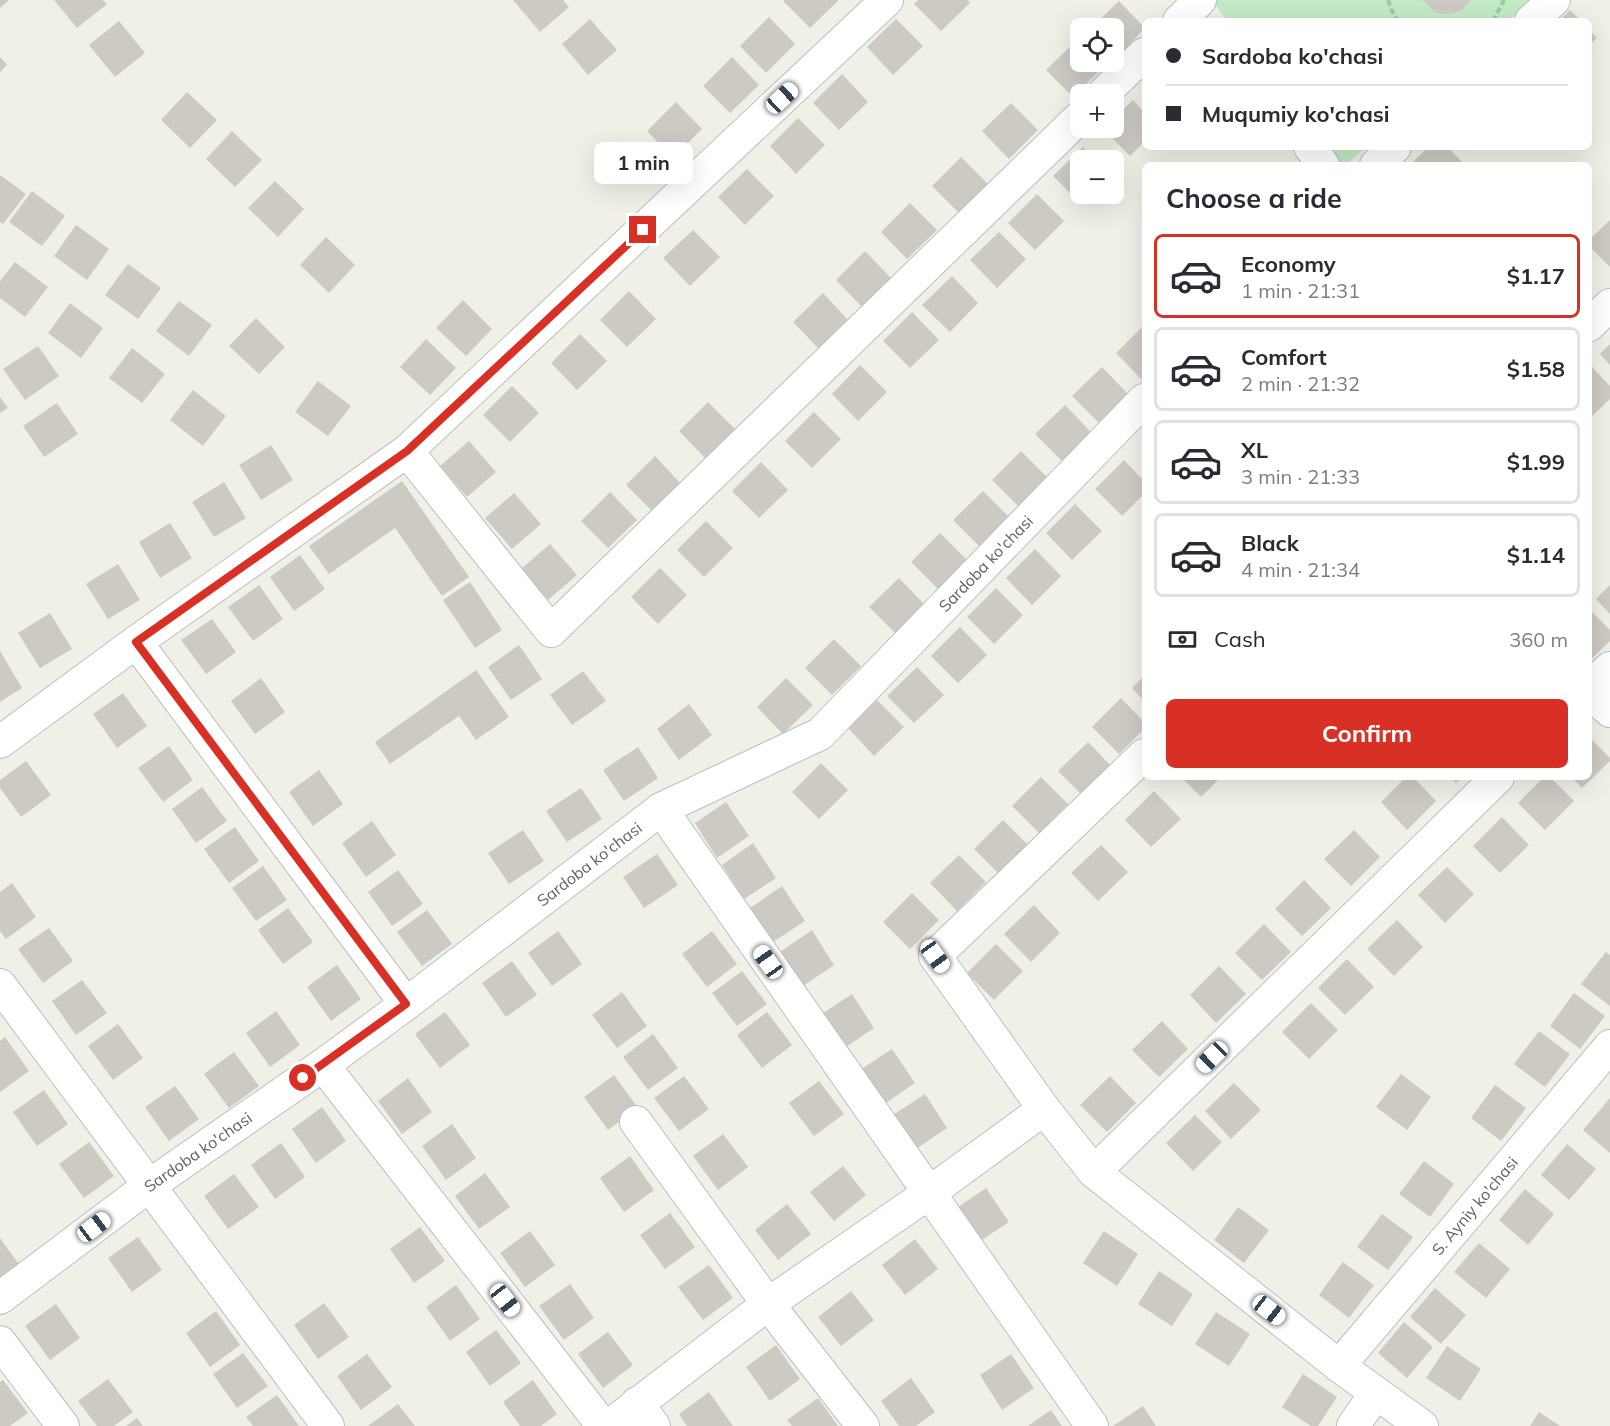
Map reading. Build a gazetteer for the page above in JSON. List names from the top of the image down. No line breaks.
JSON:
{"streets":{"street":["Sardoba ko'chasi","S. Ayniy ko'chasi"]},"page":{"map_buttons":["+","−"],"banner":["Sardoba ko'chasi","Muqumiy ko'chasi"],"bubble":"1 min","heading":"Choose a ride","list":[{"name":"Economy","note":"1 min · 21:31","value":"$1.17"},{"name":"Comfort","note":"2 min · 21:32","value":"$1.58"},{"name":"XL","note":"3 min · 21:33","value":"$1.99"},{"name":"Black","note":"4 min · 21:34","value":"$1.14"}],"pay":["Cash","360 m"],"buttons":"Confirm"}}
